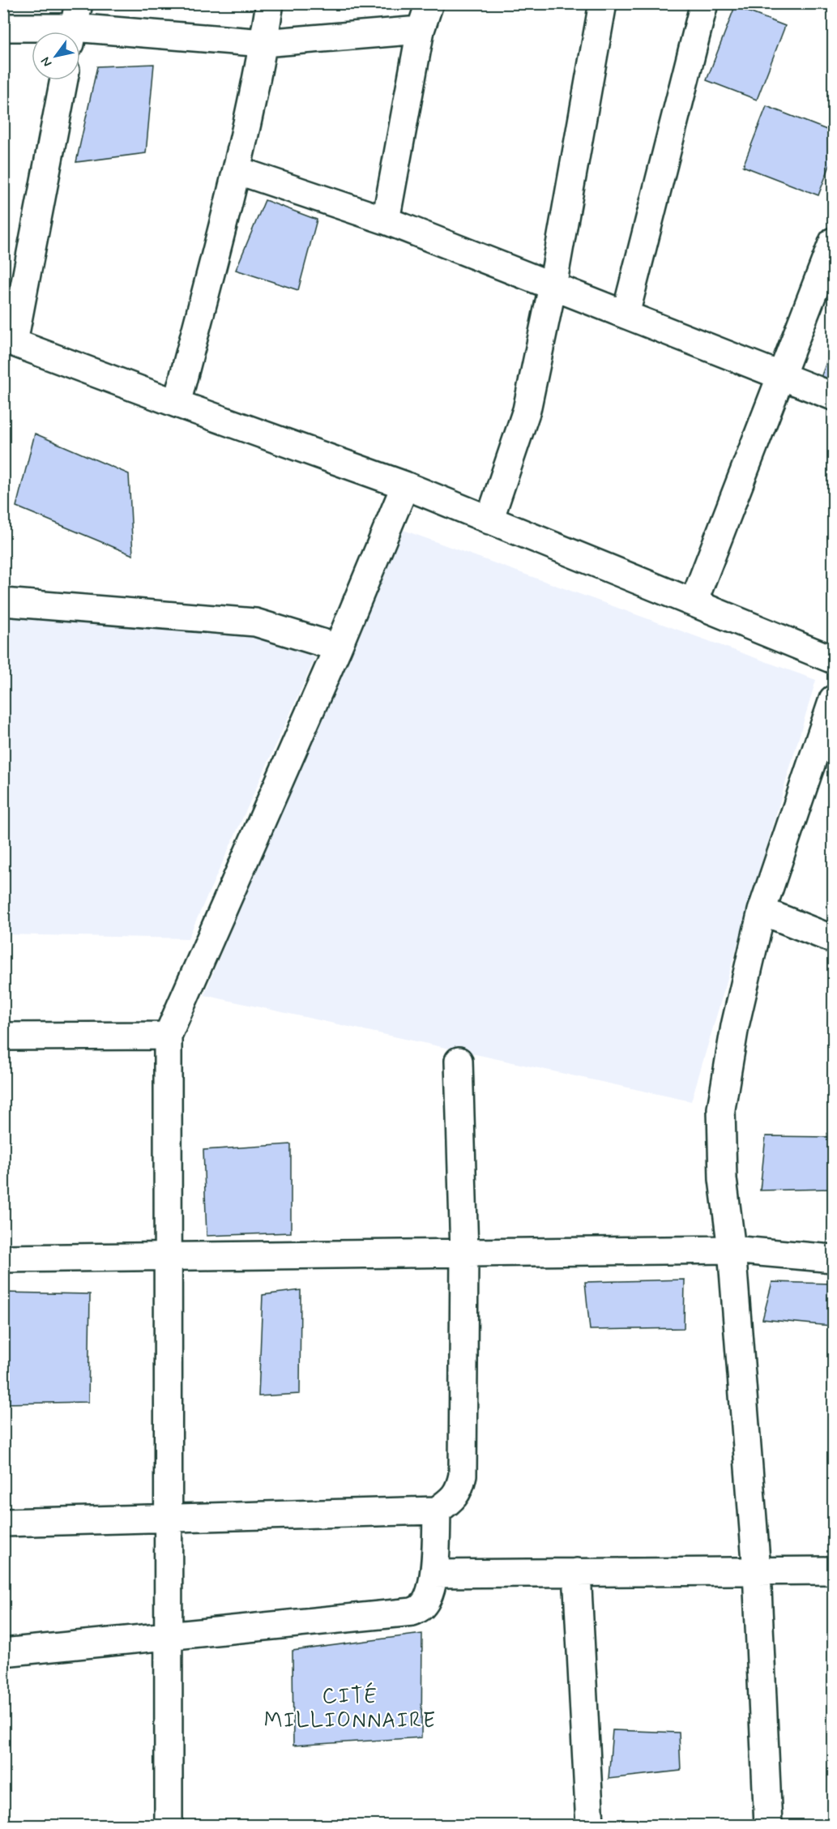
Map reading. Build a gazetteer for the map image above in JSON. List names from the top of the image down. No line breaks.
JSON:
{"districts":["CITÉ MILLIONNAIRE"],"north":"bottom left"}
